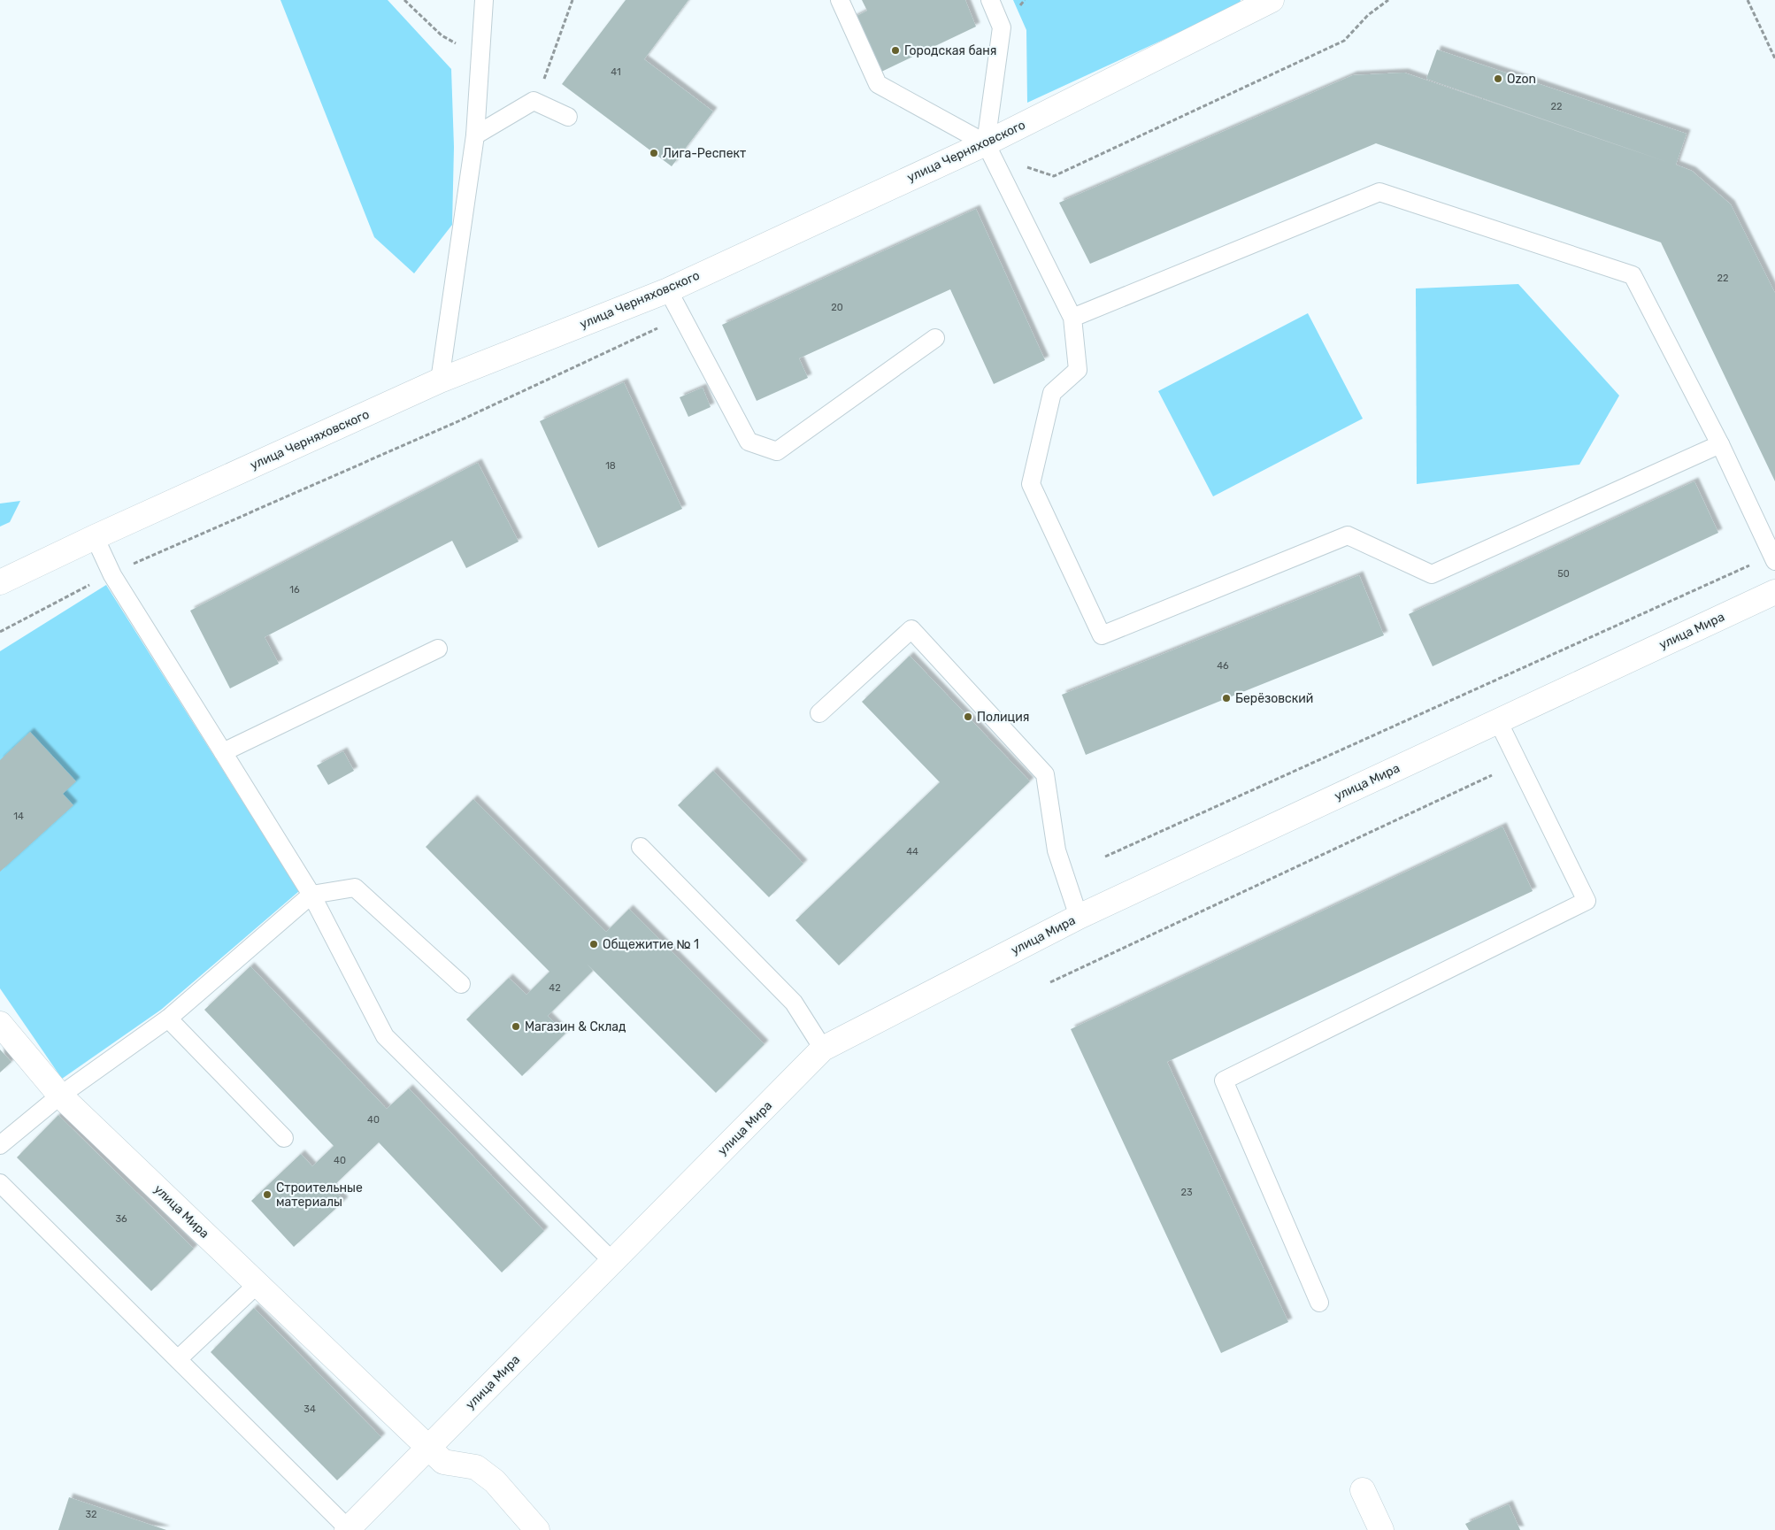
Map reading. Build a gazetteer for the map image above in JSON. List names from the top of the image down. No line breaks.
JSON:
{"streets":{"street":["улица Черняховского","улица Мира"]},"places":["Городская баня","Ozon","Лига-Респект","Берёзовский","Полиция","Общежитие № 1","Магазин & Склад","Строительные материалы"],"house_numbers":["41","22","22","20","18","50","16","46","14","44","42","40","40","23","36","34","32"]}
